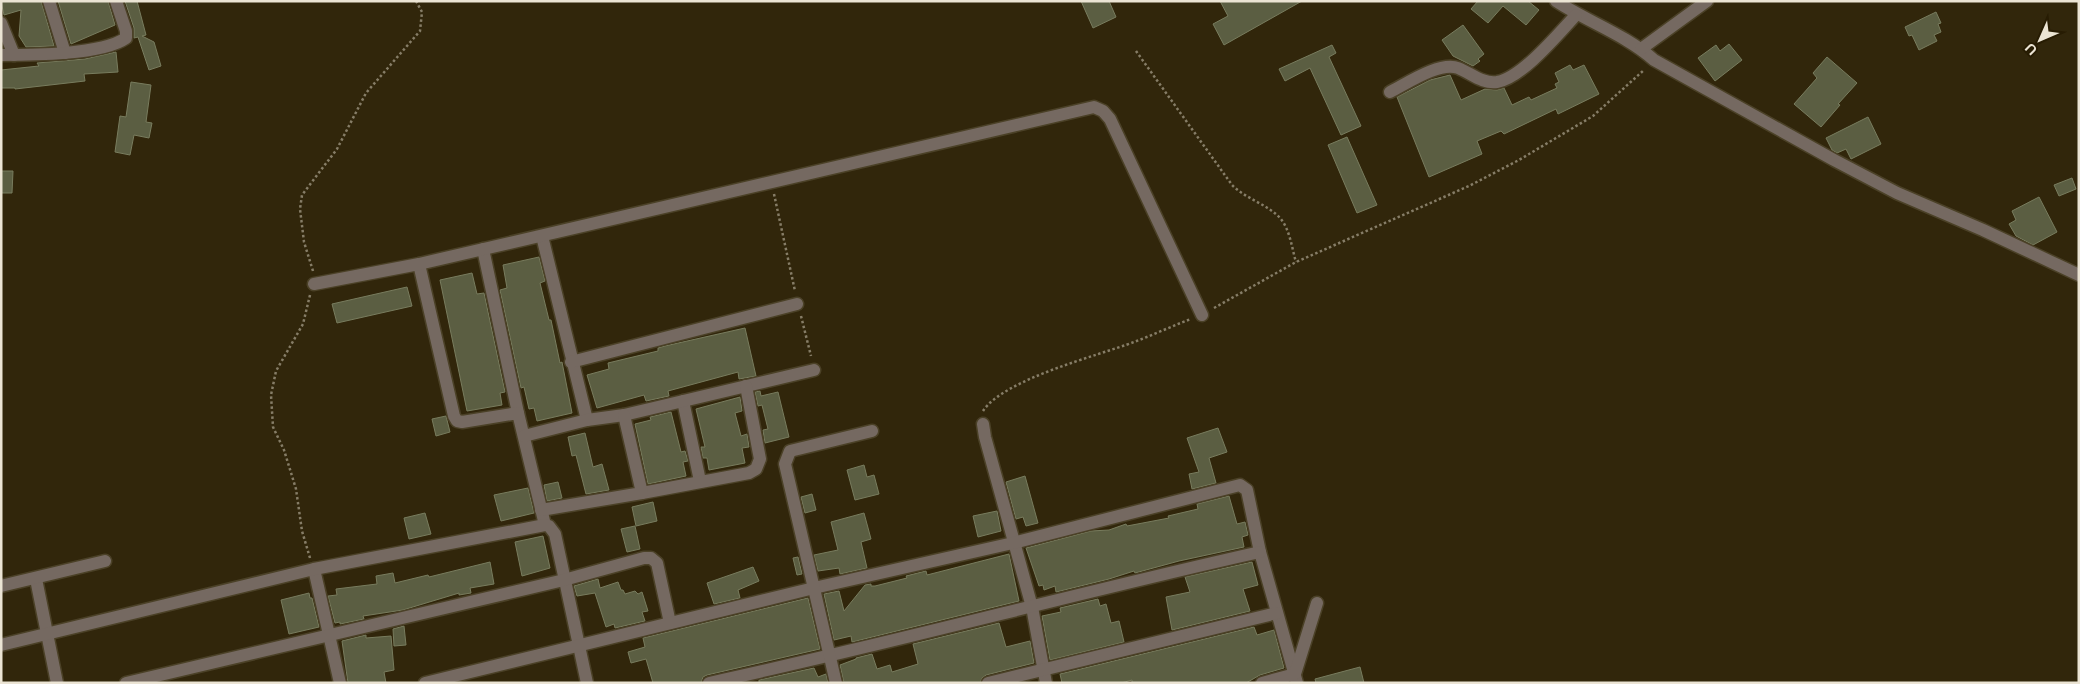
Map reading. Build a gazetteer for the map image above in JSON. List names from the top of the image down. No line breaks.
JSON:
{"north":"bottom left"}
